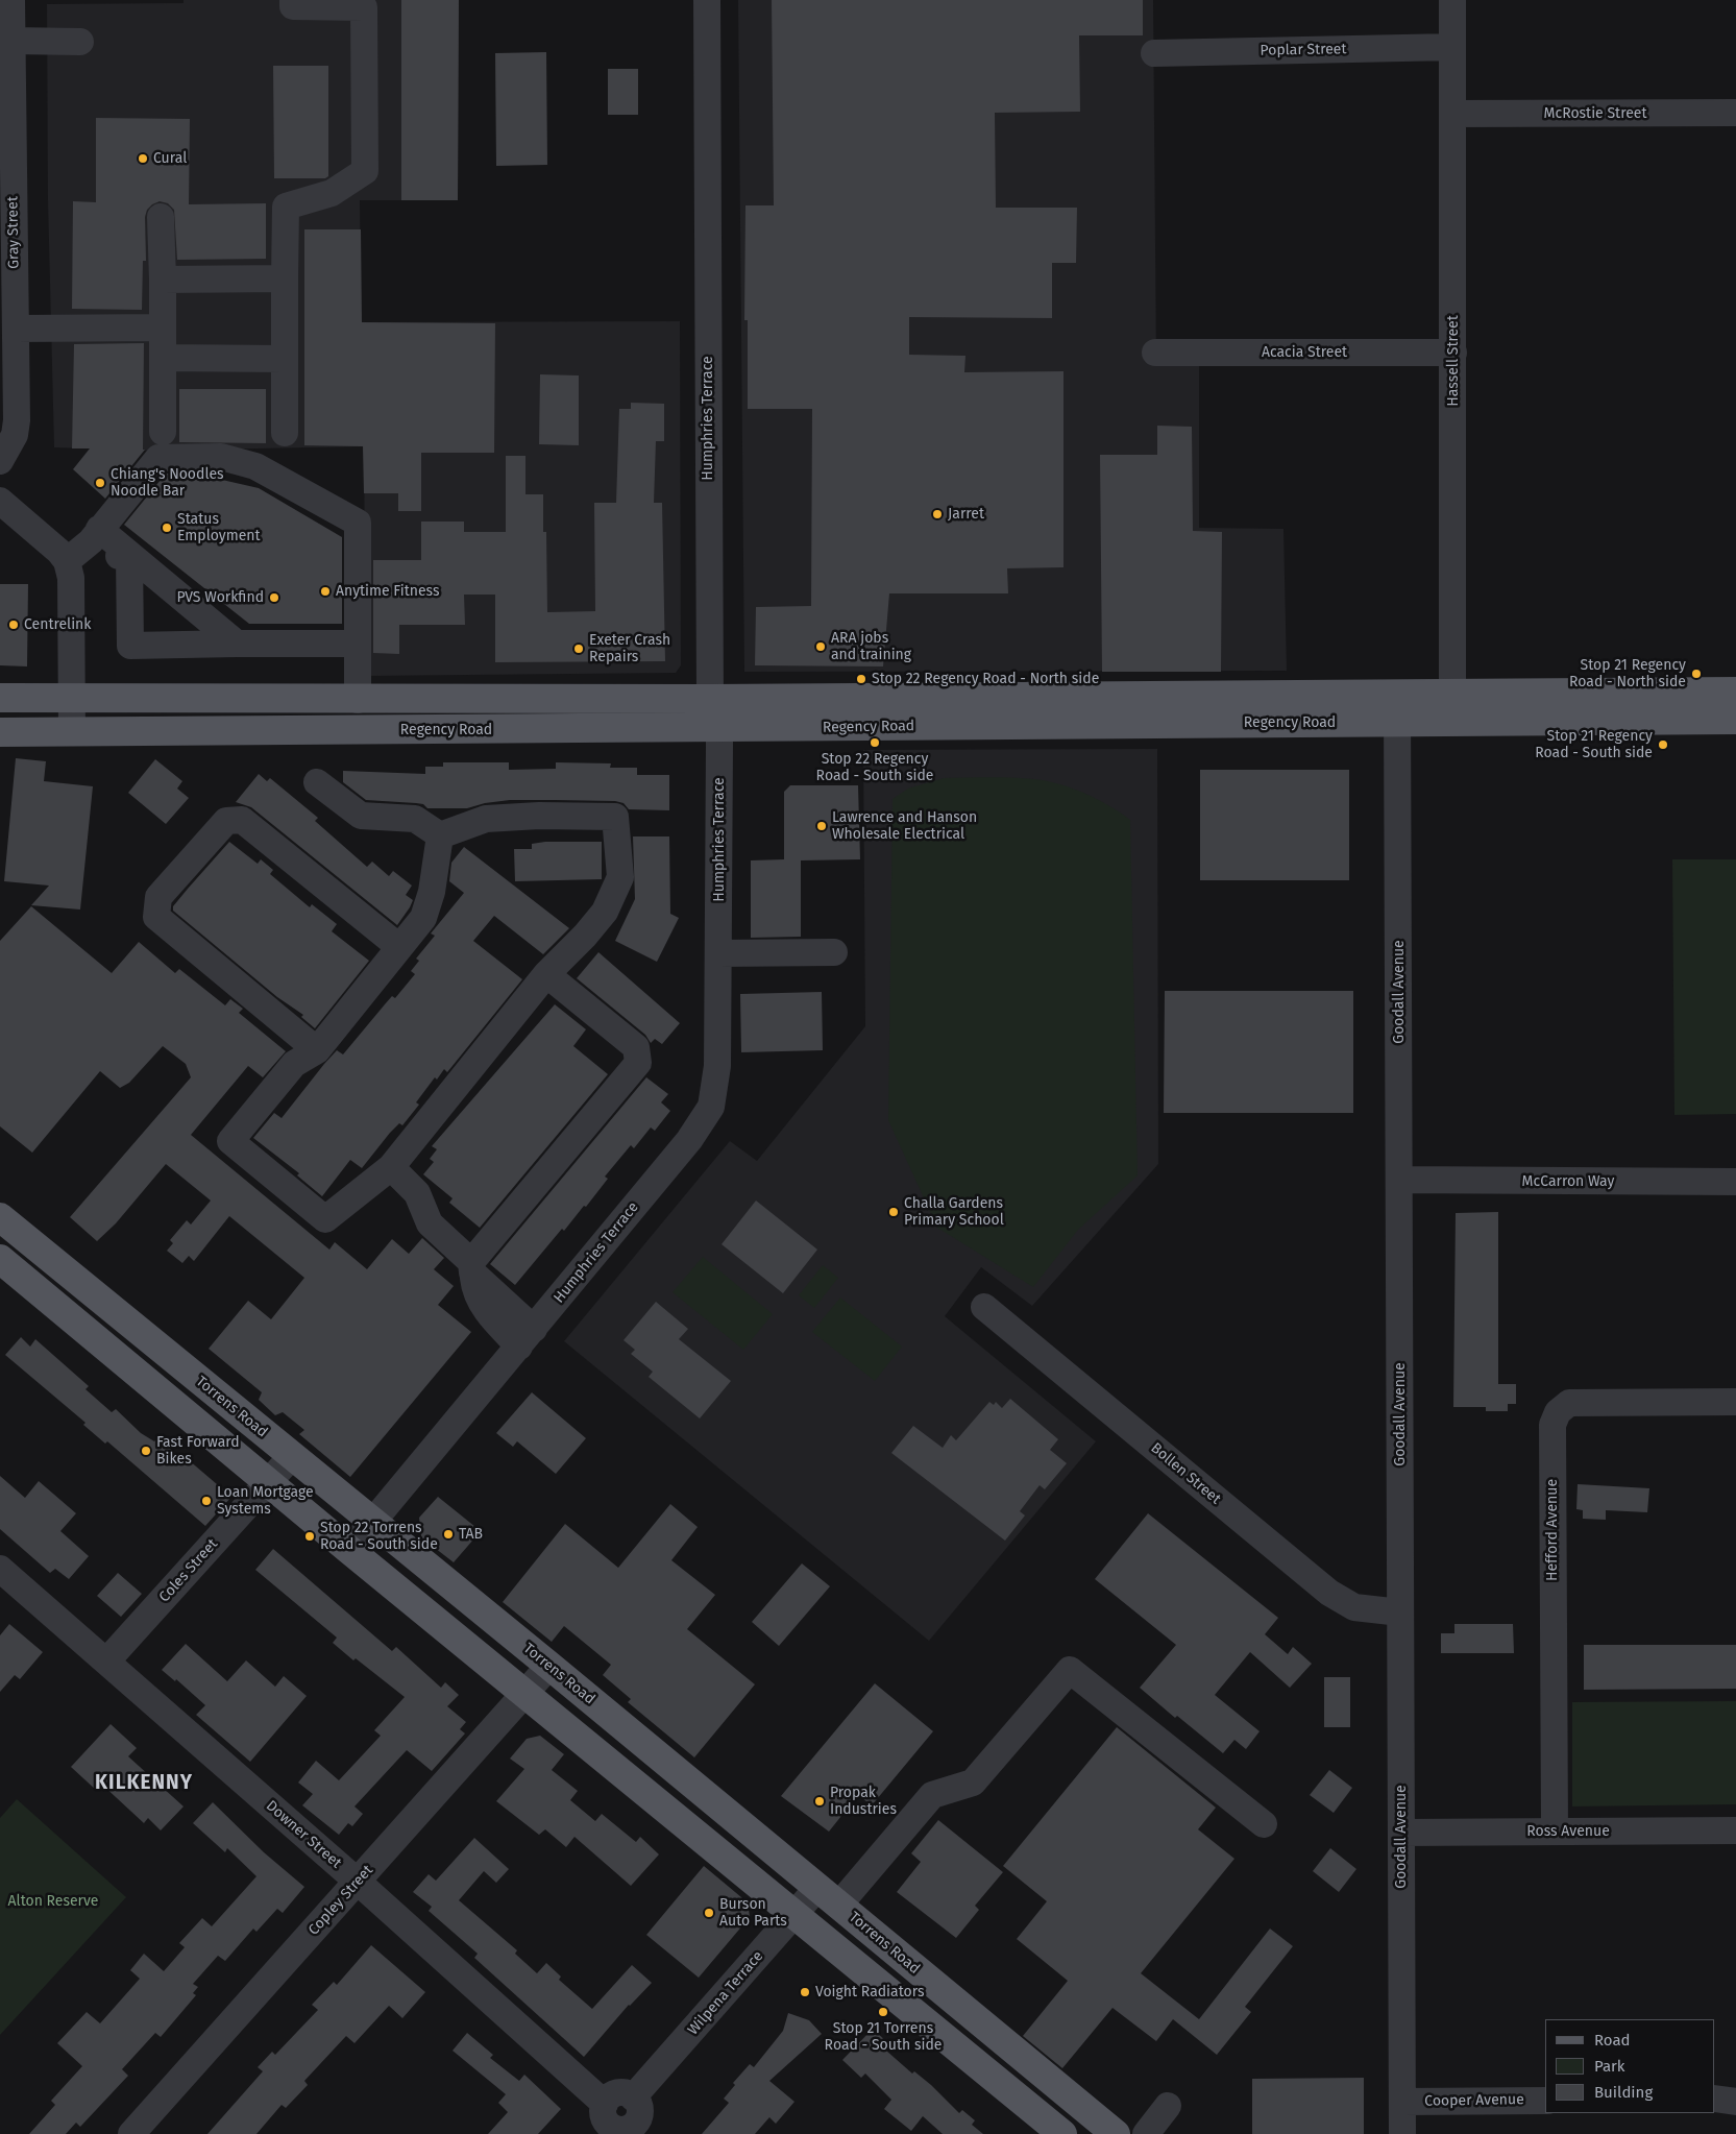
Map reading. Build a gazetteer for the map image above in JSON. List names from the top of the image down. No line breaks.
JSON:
{"streets":{"main road":["Regency Road","Torrens Road"],"street":["Poplar Street","McRostie Street","Gray Street","Acacia Street","Hassell Street","Humphries Terrace","Goodall Avenue","McCarron Way","Bollen Street","Hefford Avenue","Coles Street","Ross Avenue","Downer Street","Copley Street","Wilpena Terrace","Cooper Avenue"]},"crossings":[["Poplar Street","Hassell Street"],["McRostie Street","Hassell Street"],["Acacia Street","Hassell Street"],["Hassell Street","Regency Road"],["Humphries Terrace","Regency Road"],["Humphries Terrace","Torrens Road"],["Regency Road","Goodall Avenue"],["Goodall Avenue","McCarron Way"],["Goodall Avenue","Bollen Street"],["Goodall Avenue","Ross Avenue"],["Goodall Avenue","Cooper Avenue"],["Torrens Road","Coles Street"],["Torrens Road","Copley Street"],["Torrens Road","Wilpena Terrace"],["Hefford Avenue","Ross Avenue"],["Coles Street","Downer Street"],["Downer Street","Copley Street"],["Downer Street","Wilpena Terrace"]],"districts":["KILKENNY"],"parks":["Alton Reserve"],"places":["Cural","Chiang's Noodles Noodle Bar","Jarret","Status Employment","Anytime Fitness","PVS Workfind","Centrelink","ARA jobs and training","Exeter Crash Repairs","Stop 21 Regency Road - North side","Stop 22 Regency Road - North side","Stop 22 Regency Road - South side","Stop 21 Regency Road - South side","Lawrence and Hanson Wholesale Electrical","Challa Gardens Primary School","Fast Forward Bikes","Loan Mortgage Systems","TAB","Stop 22 Torrens Road - South side","Propak Industries","Burson Auto Parts","Voight Radiators","Stop 21 Torrens Road - South side"],"legend":["Road","Park","Building"]}
